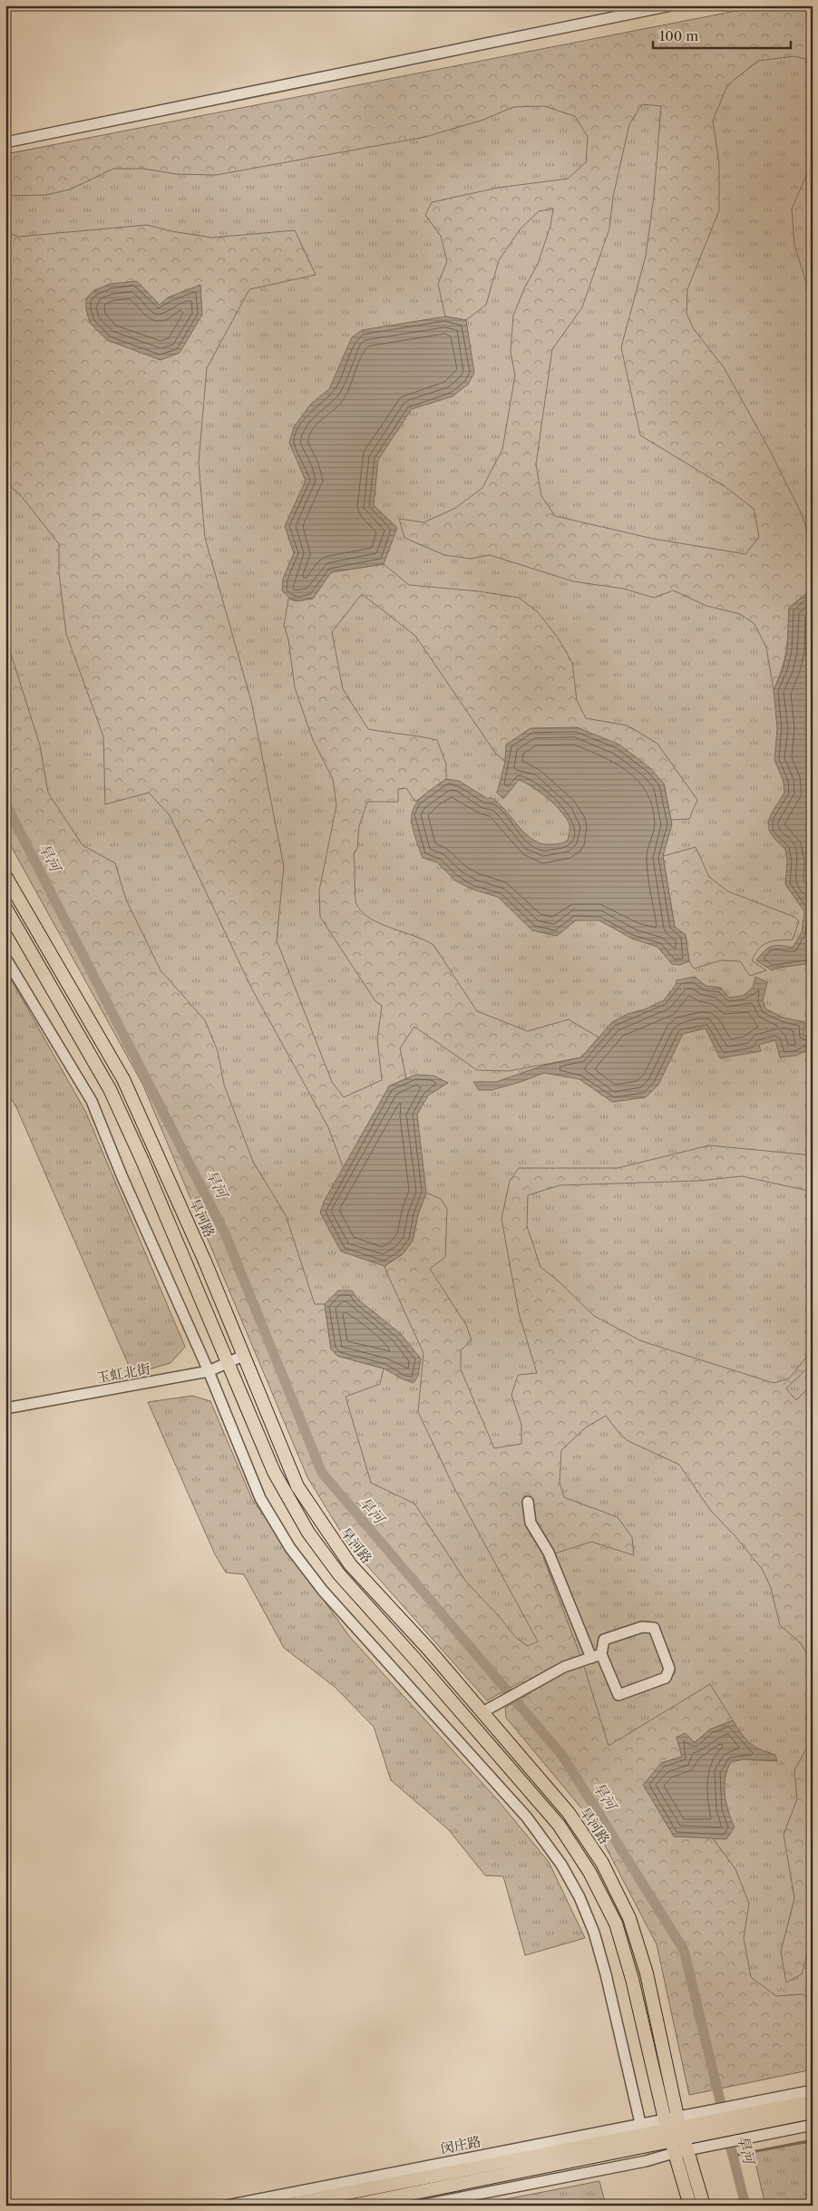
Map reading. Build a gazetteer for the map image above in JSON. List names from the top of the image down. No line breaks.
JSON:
{"streets":{"main road":["旱河路","闵庄路"],"street":["玉虹北街"]},"crossings":[["旱河路","玉虹北街"],["旱河路","闵庄路"]],"water":["旱河"],"scale_bar":"100 m"}
